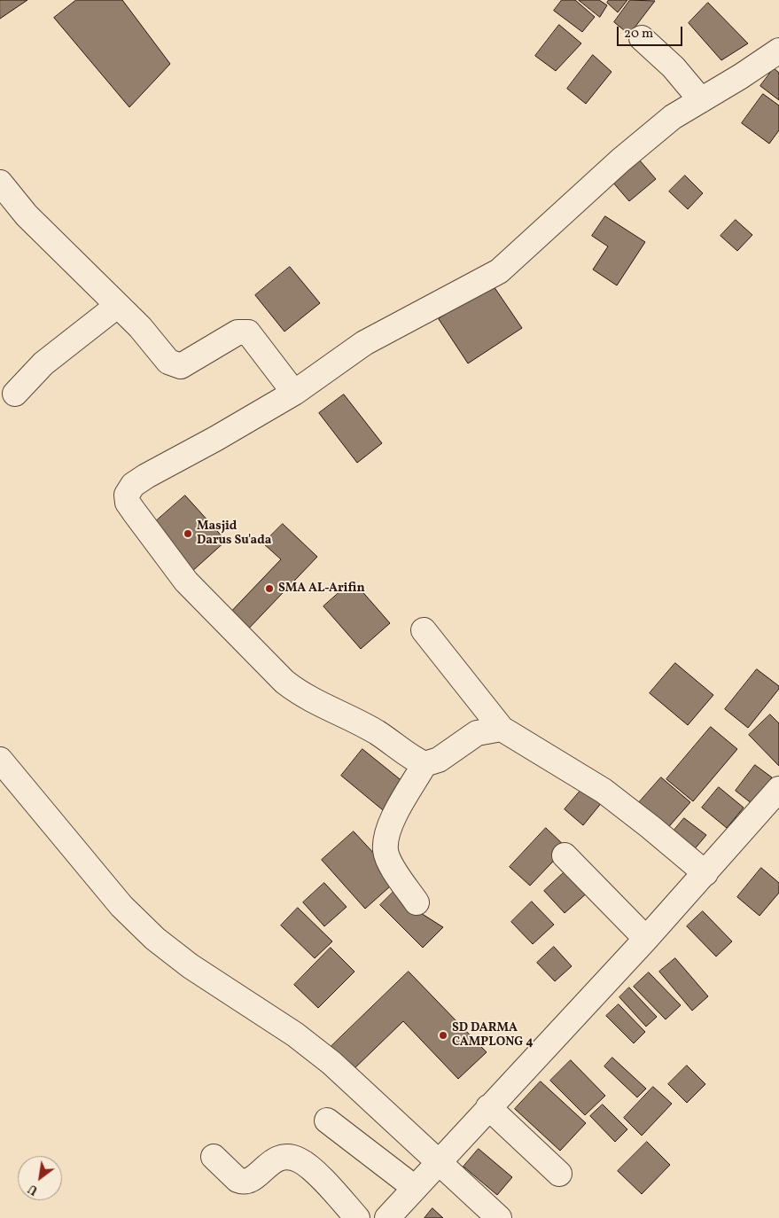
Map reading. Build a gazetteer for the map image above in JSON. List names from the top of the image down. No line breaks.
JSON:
{"places":["Masjid Darus Su'ada","SMA AL-Arifin","SD DARMA CAMPLONG 4"],"scale_bar":"20 m","north":"bottom left"}
